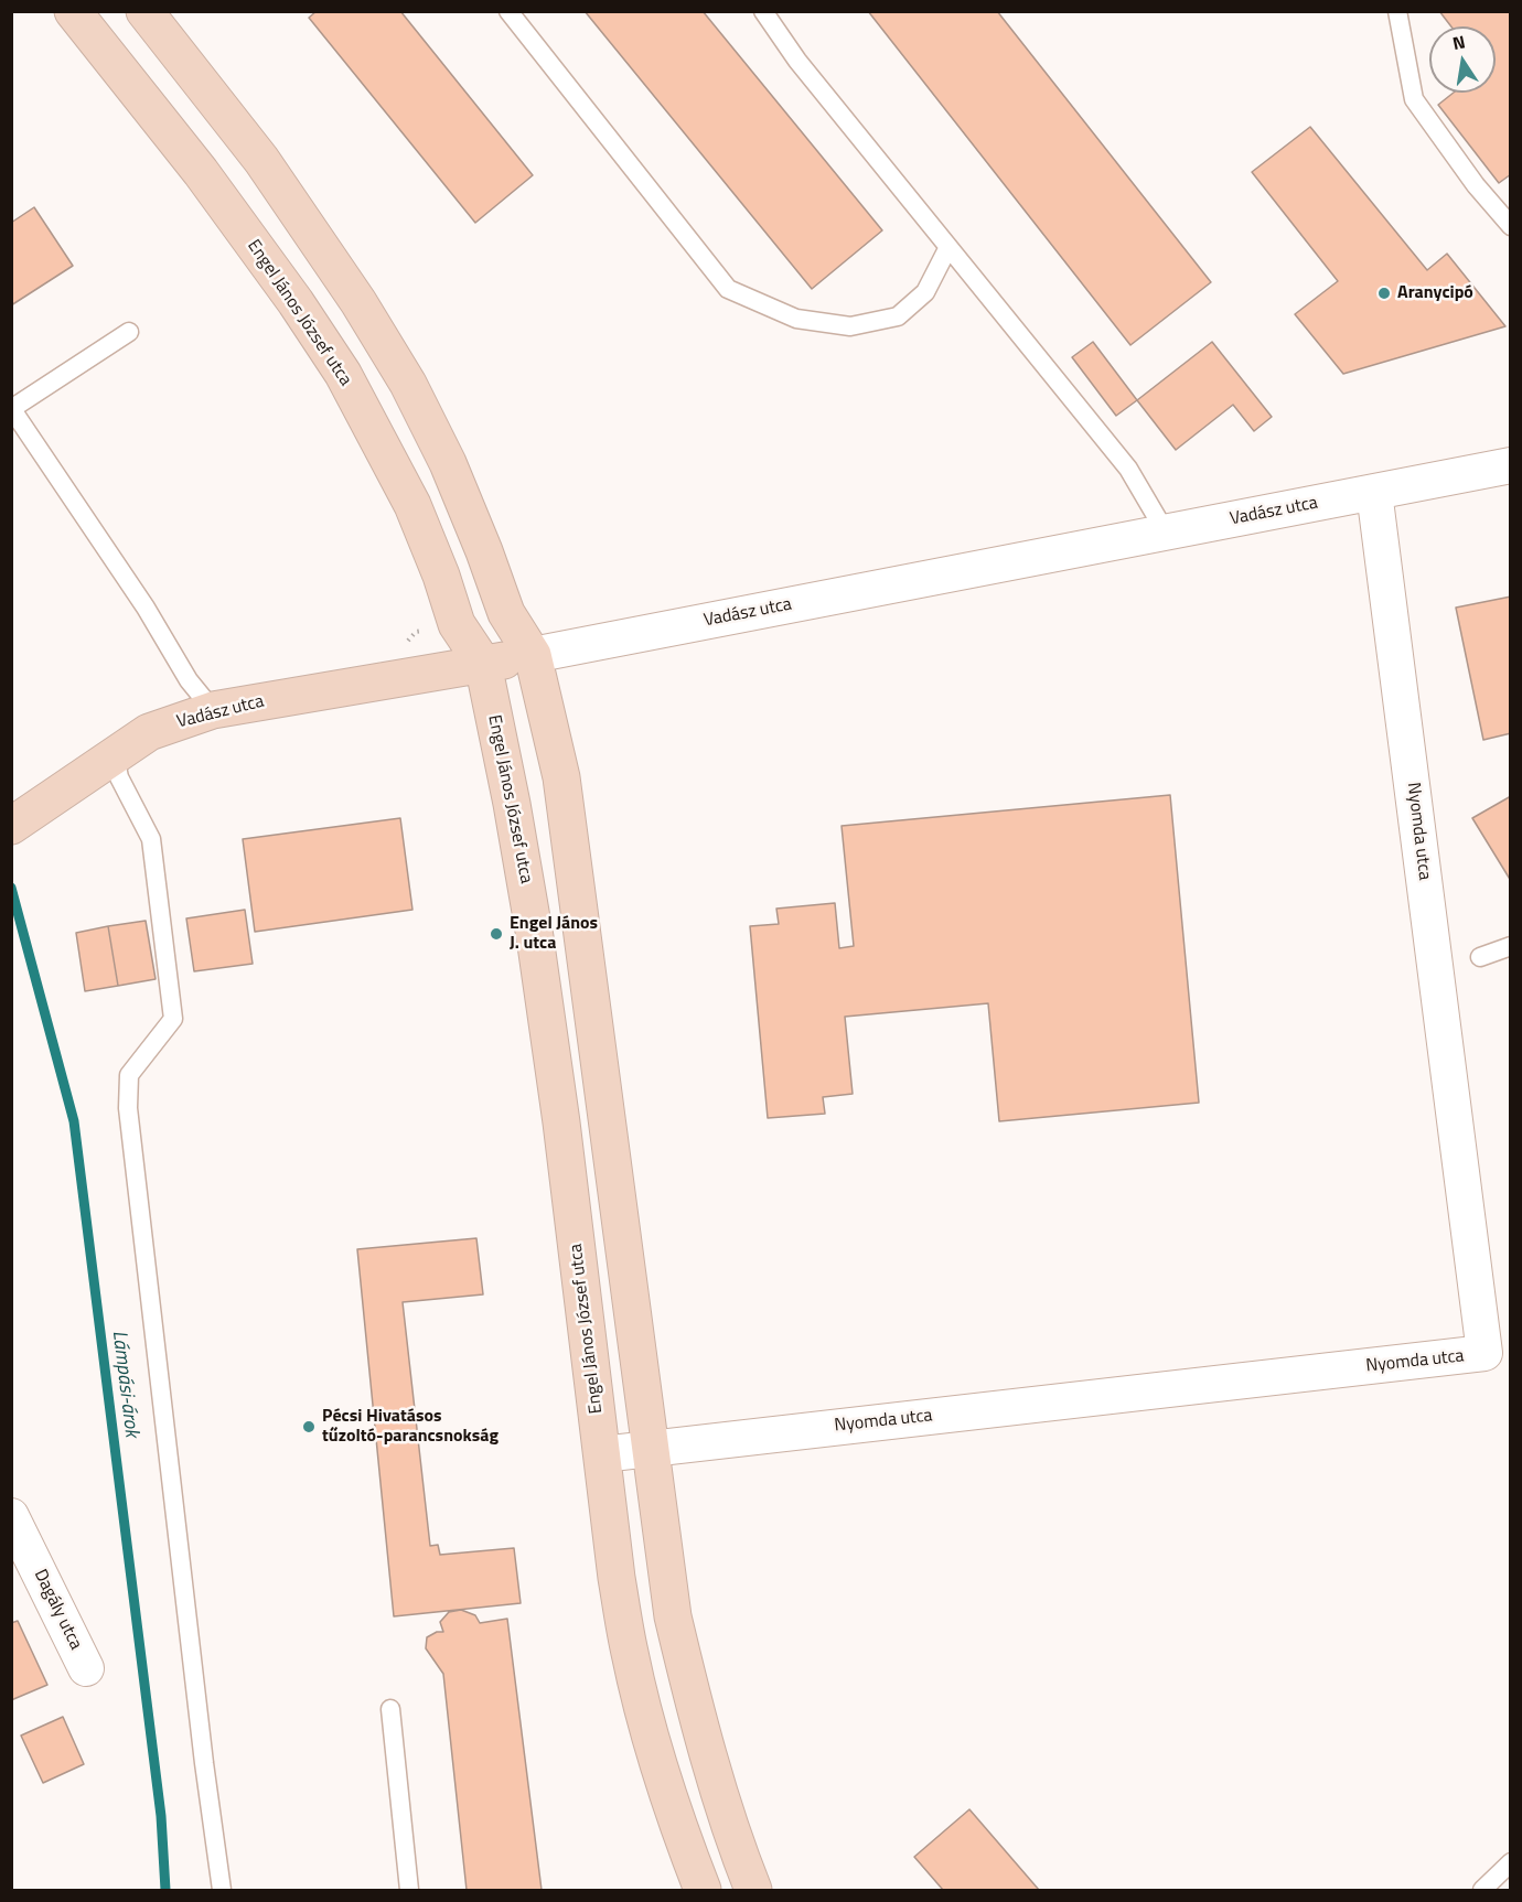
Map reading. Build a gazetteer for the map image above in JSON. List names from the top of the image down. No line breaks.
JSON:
{"streets":{"street":["Engel János József utca","Vadász utca","Nyomda utca","Dagály utca"]},"crossings":[["Engel János József utca","Vadász utca"],["Engel János József utca","Nyomda utca"],["Vadász utca","Nyomda utca"]],"water":["Lámpási-árok"],"places":["Aranycipó","Engel János J. utca","Pécsi Hivatásos tűzoltó-parancsnokság"],"north":"top"}
